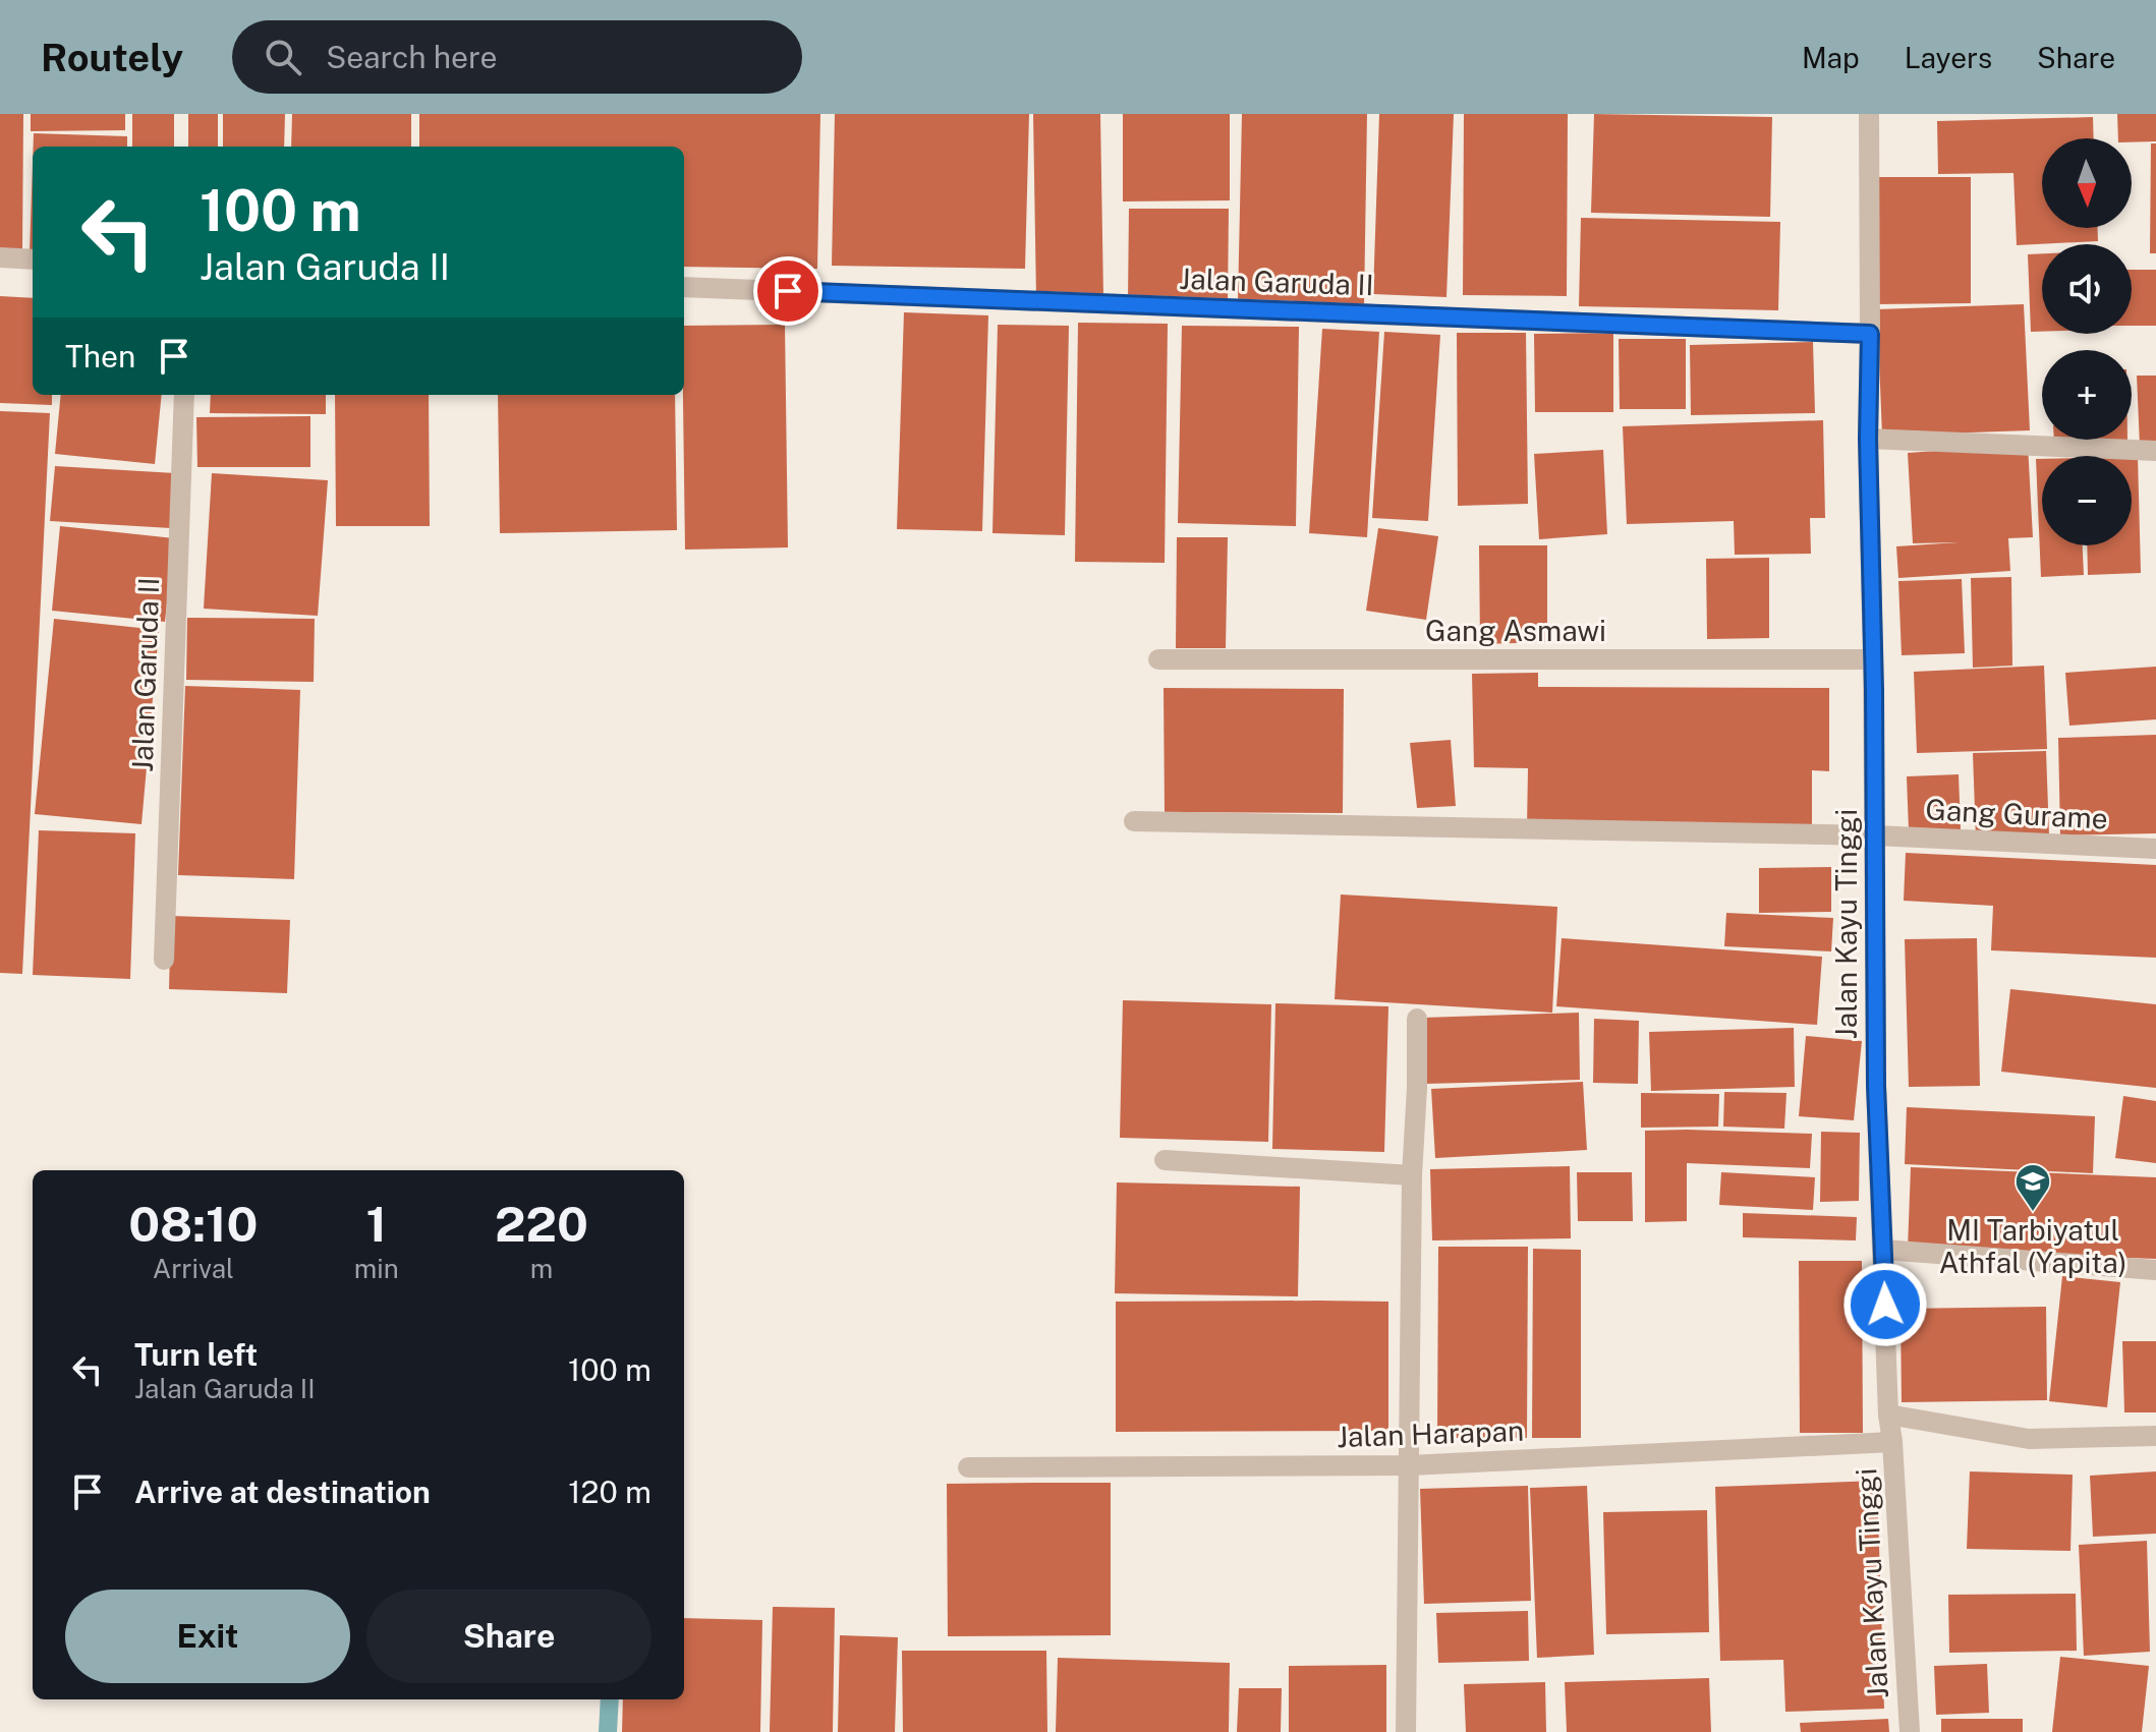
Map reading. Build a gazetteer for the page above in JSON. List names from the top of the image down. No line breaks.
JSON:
{"streets":{"street":["Jalan Garuda II","Gang Asmawi","Gang Gurame","Jalan Kayu Tinggi","Jalan Harapan"]},"crossings":[["Jalan Garuda II","Jalan Kayu Tinggi"],["Gang Asmawi","Jalan Kayu Tinggi"],["Gang Gurame","Jalan Kayu Tinggi"],["Jalan Kayu Tinggi","Jalan Harapan"]],"places":{"school or university":["MI Tarbiyatul Athfal (Yapita)"]},"north":"bottom","page":{"header":"Routely","search":"Search here","nav":["Map","Layers","Share"],"map_buttons":["+","−"],"turn":["100 m","Jalan Garuda II"],"then":"Then","eta":["08:10","Arrival","1","min","220","m"],"list":[{"name":"Turn left","note":"Jalan Garuda II","value":"100 m"},{"name":"Arrive at destination","value":"120 m"}],"buttons":["Exit","Share"]}}
